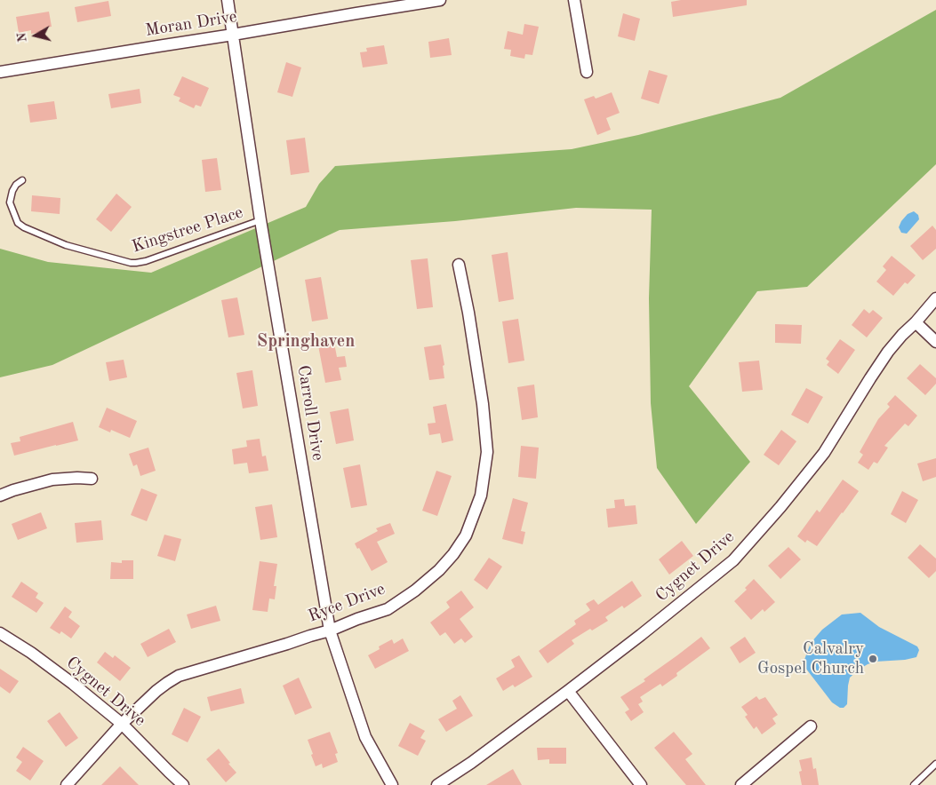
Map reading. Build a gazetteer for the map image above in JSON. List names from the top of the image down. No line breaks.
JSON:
{"streets":{"street":["Moran Drive","Carroll Drive","Cygnet Drive","Ryce Drive"],"lane":["Kingstree Place"]},"crossings":[["Moran Drive","Carroll Drive"],["Kingstree Place","Carroll Drive"],["Carroll Drive","Ryce Drive"],["Cygnet Drive","Ryce Drive"]],"districts":["Springhaven"],"places":["Calvalry Gospel Church"],"north":"left"}
